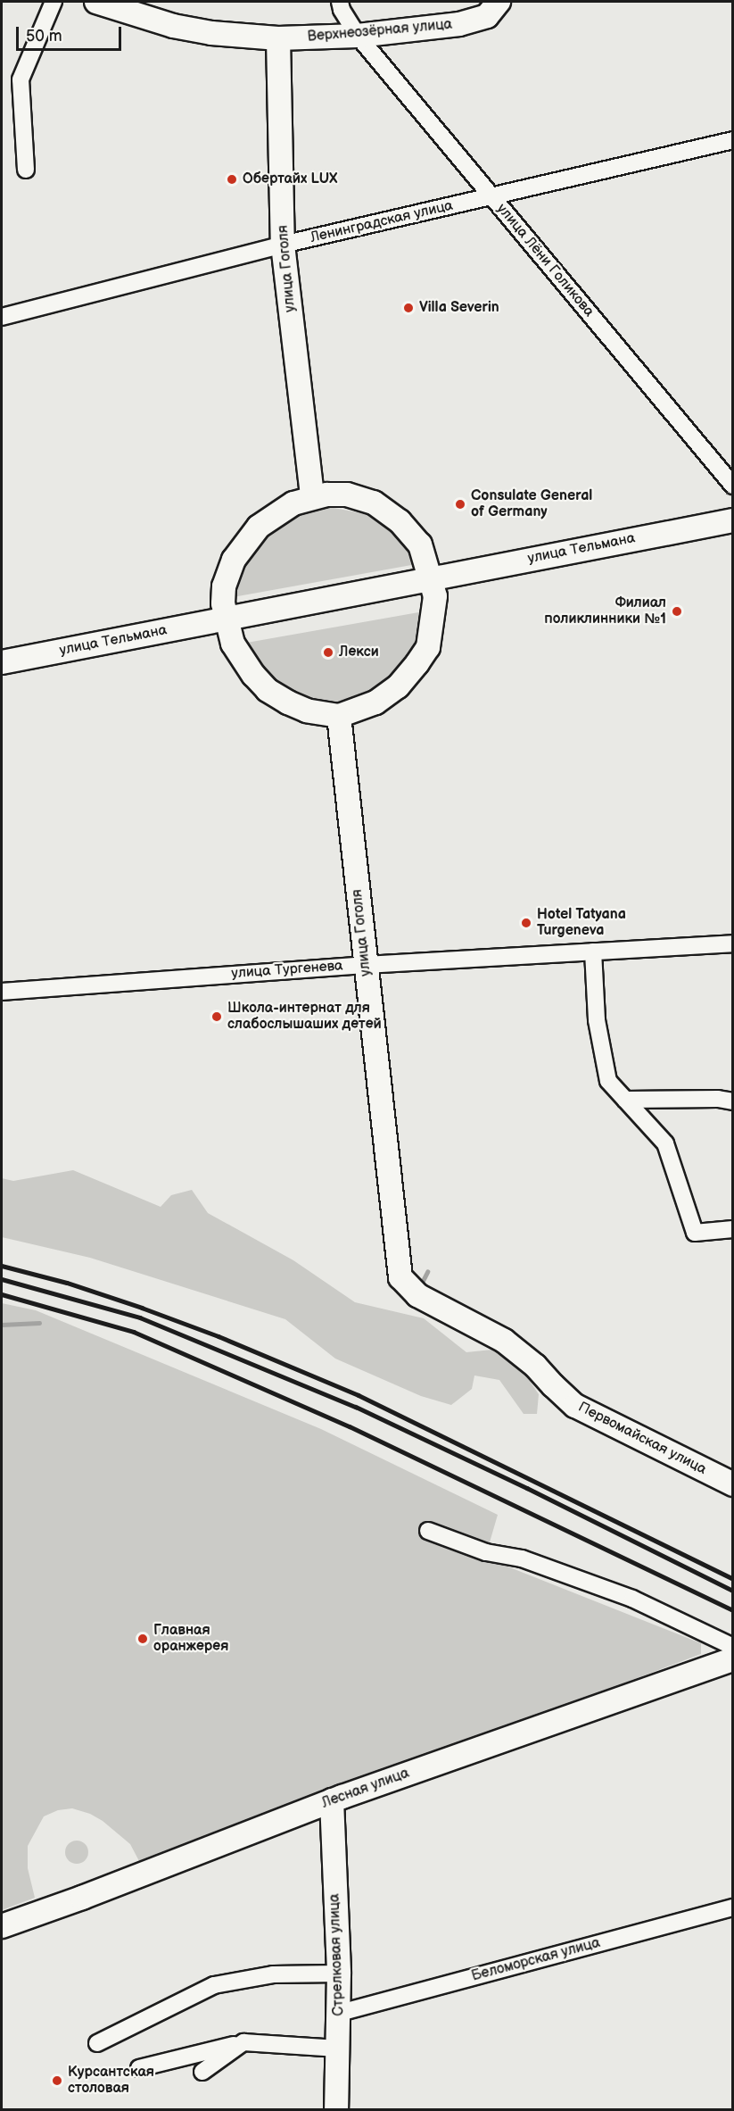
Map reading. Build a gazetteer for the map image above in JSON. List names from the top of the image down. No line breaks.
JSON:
{"streets":{"street":["Верхнеозёрная улица","Ленинградская улица","улица Лёни Голикова","улица Гоголя","улица Тельмана","улица Тургенева","Первомайская улица","Лесная улица","Стрелковая улица","Беломорская улица"]},"crossings":[["Верхнеозёрная улица","улица Лёни Голикова"],["Верхнеозёрная улица","улица Гоголя"],["Ленинградская улица","улица Лёни Голикова"],["Ленинградская улица","улица Гоголя"],["улица Гоголя","улица Тургенева"],["улица Гоголя","Первомайская улица"],["Лесная улица","Стрелковая улица"],["Стрелковая улица","Беломорская улица"]],"places":["Обертайх LUX","Villa Severin","Consulate General of Germany","Филиал поликлинники №1","Лекси","Hotel Tatyana Turgeneva","Школа-интернат для слабослышаших детей","Главная оранжерея","Курсантская столовая"],"scale_bar":"50 m"}
